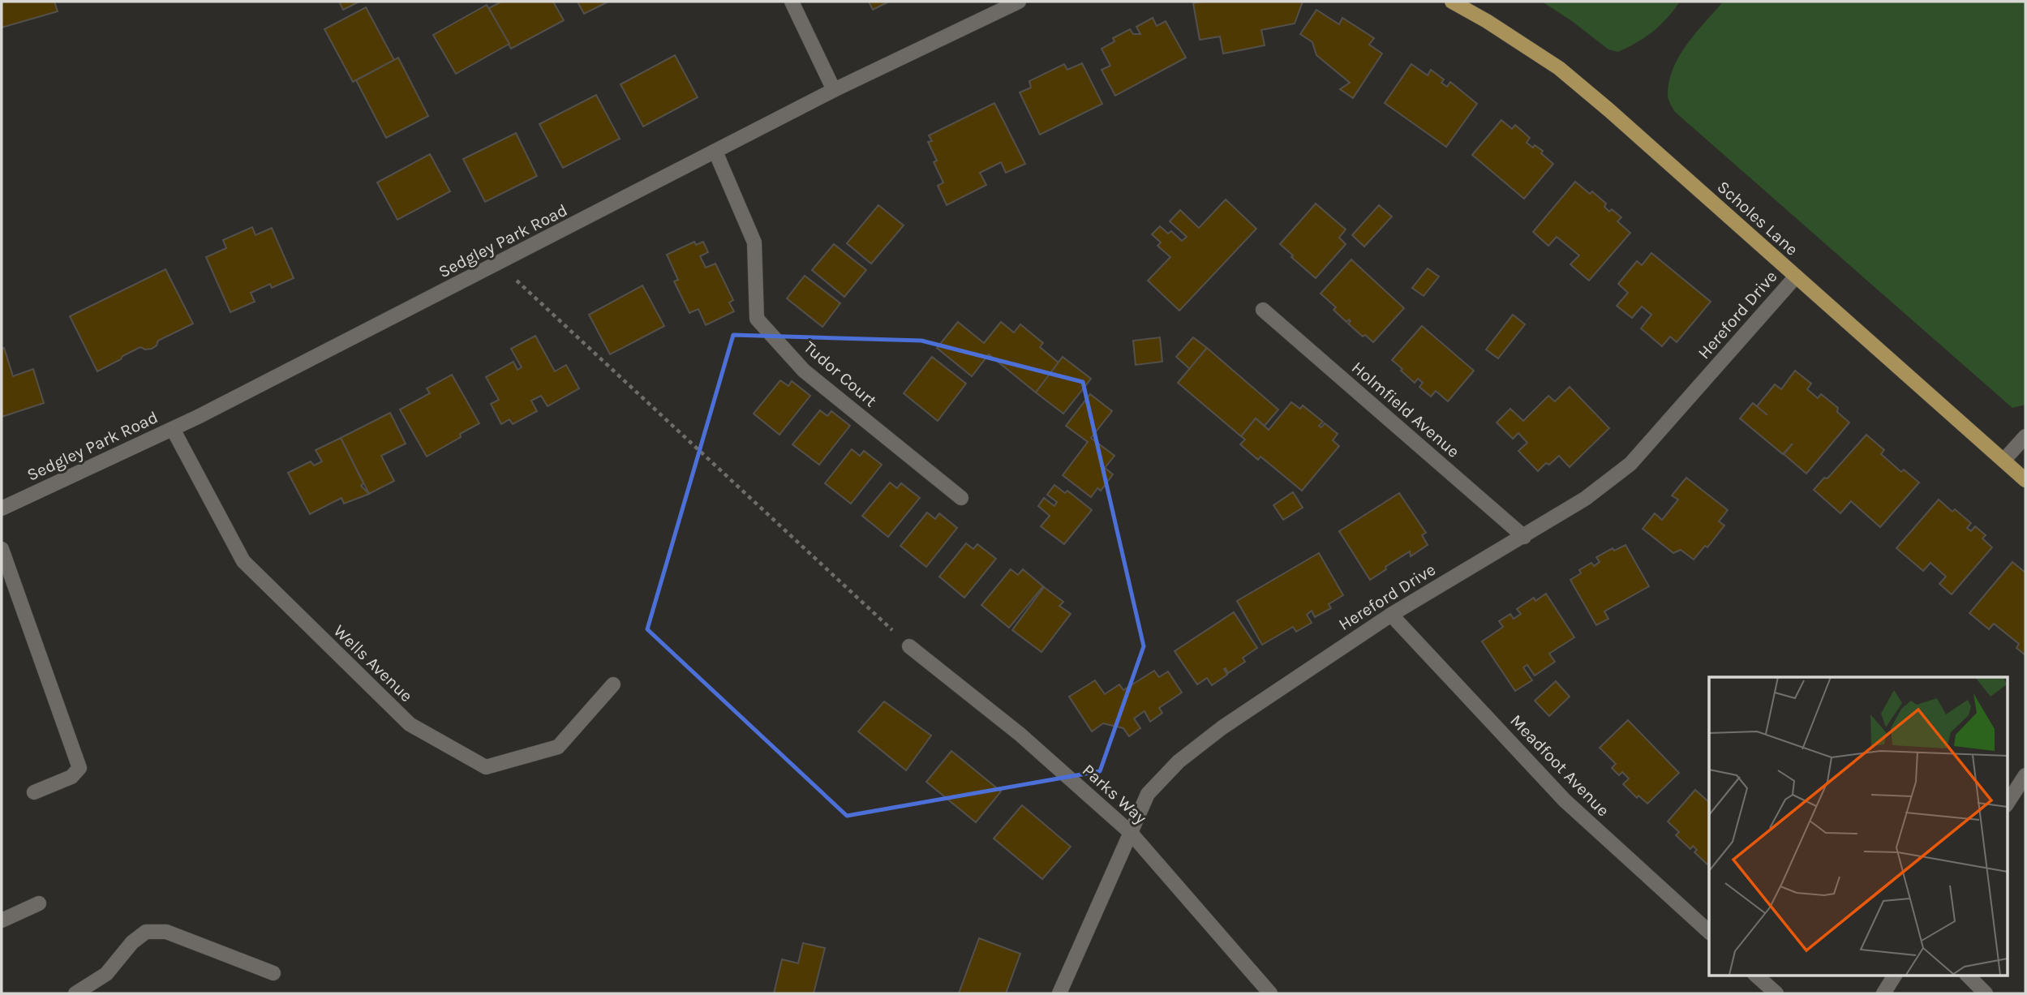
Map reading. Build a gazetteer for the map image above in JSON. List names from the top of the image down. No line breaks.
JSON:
{"streets":{"main road":["Scholes Lane"],"street":["Sedgley Park Road","Hereford Drive","Tudor Court","Holmfield Avenue","Wells Avenue","Meadfoot Avenue","Parks Way"]},"crossings":[["Scholes Lane","Hereford Drive"],["Sedgley Park Road","Tudor Court"],["Sedgley Park Road","Wells Avenue"],["Hereford Drive","Holmfield Avenue"],["Hereford Drive","Meadfoot Avenue"],["Hereford Drive","Parks Way"]]}
